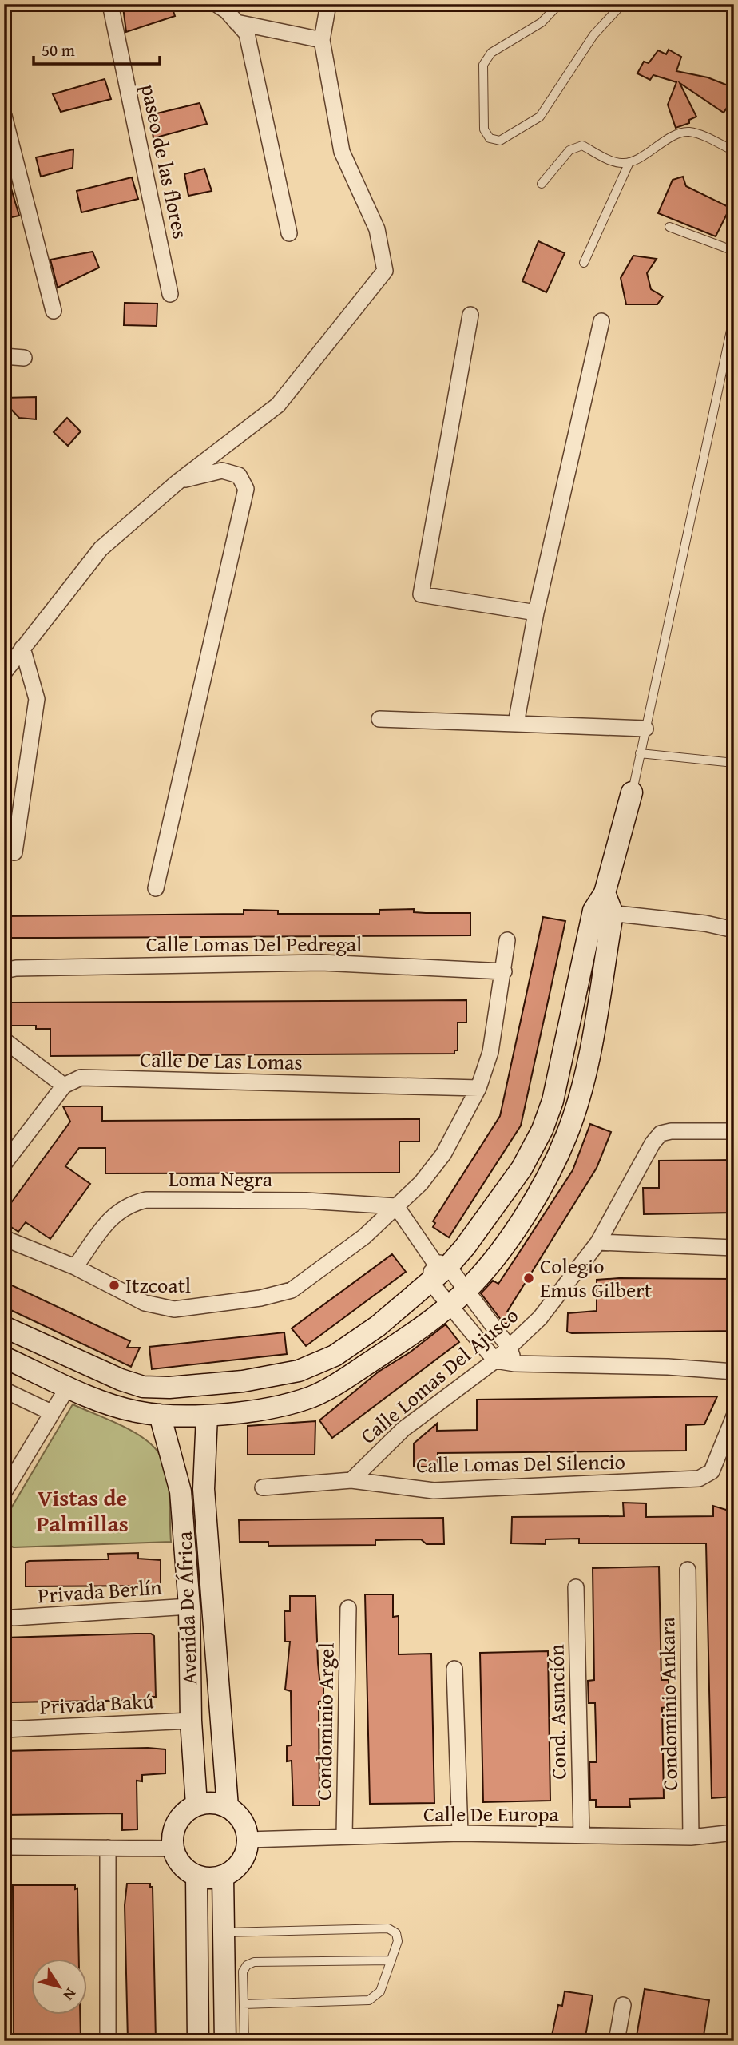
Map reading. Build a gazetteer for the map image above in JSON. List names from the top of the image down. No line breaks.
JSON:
{"streets":{"street":["paseo de las flores","Calle Lomas Del Pedregal","Calle De Las Lomas","Loma Negra","Calle Lomas Del Ajusco","Calle Lomas Del Silencio","Privada Berlín","Avenida De África","Privada Bakú","Condominio Ankara","Cond. Asunción","Condominio Argel","Calle De Europa"]},"crossings":[["Calle Lomas Del Ajusco","Calle Lomas Del Silencio"],["Privada Berlín","Avenida De África"],["Avenida De África","Privada Bakú"],["Avenida De África","Calle De Europa"],["Condominio Ankara","Calle De Europa"],["Cond. Asunción","Calle De Europa"],["Condominio Argel","Calle De Europa"]],"districts":["Vistas de Palmillas"],"places":["Colegio Emus Gilbert","Itzcoatl"],"scale_bar":"50 m","north":"bottom right"}
